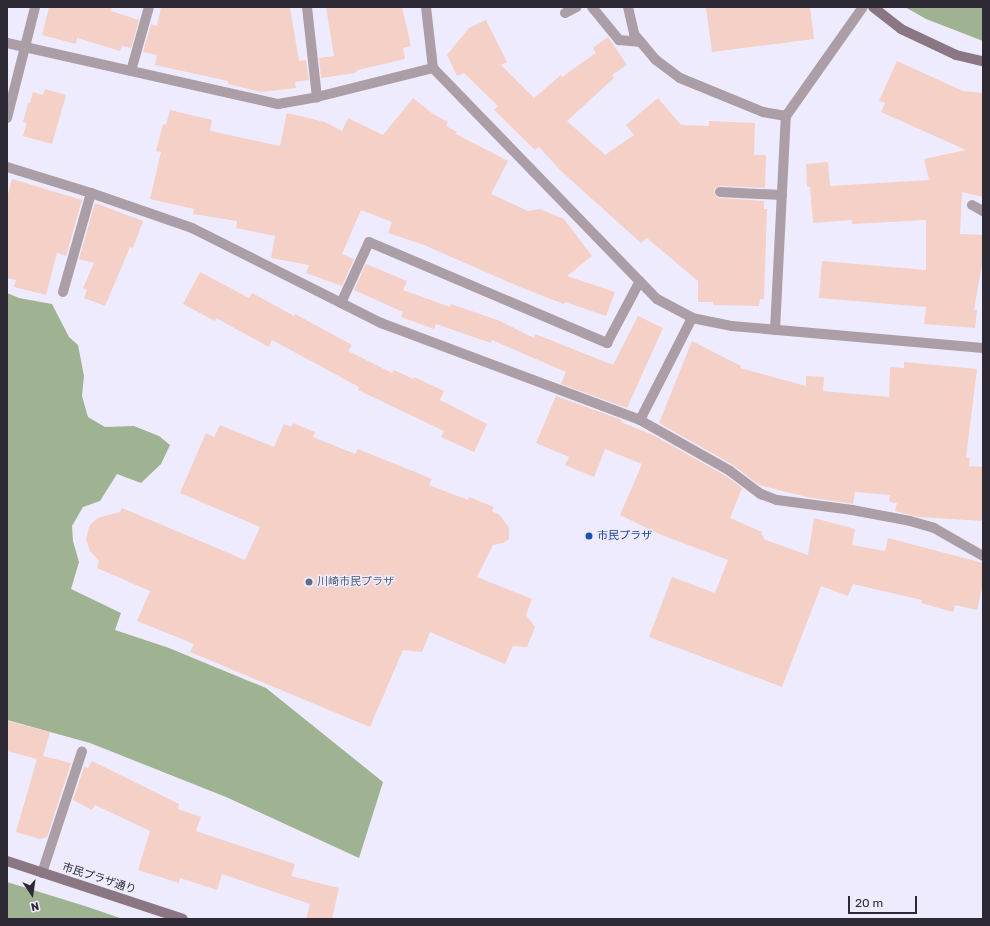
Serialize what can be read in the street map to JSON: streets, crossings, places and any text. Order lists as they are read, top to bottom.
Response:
{
  "streets": {
    "street": ["市民プラザ通り"]
  },
  "places": ["市民プラザ", "川崎市民プラザ"],
  "scale_bar": "20 m",
  "north": "bottom"
}
